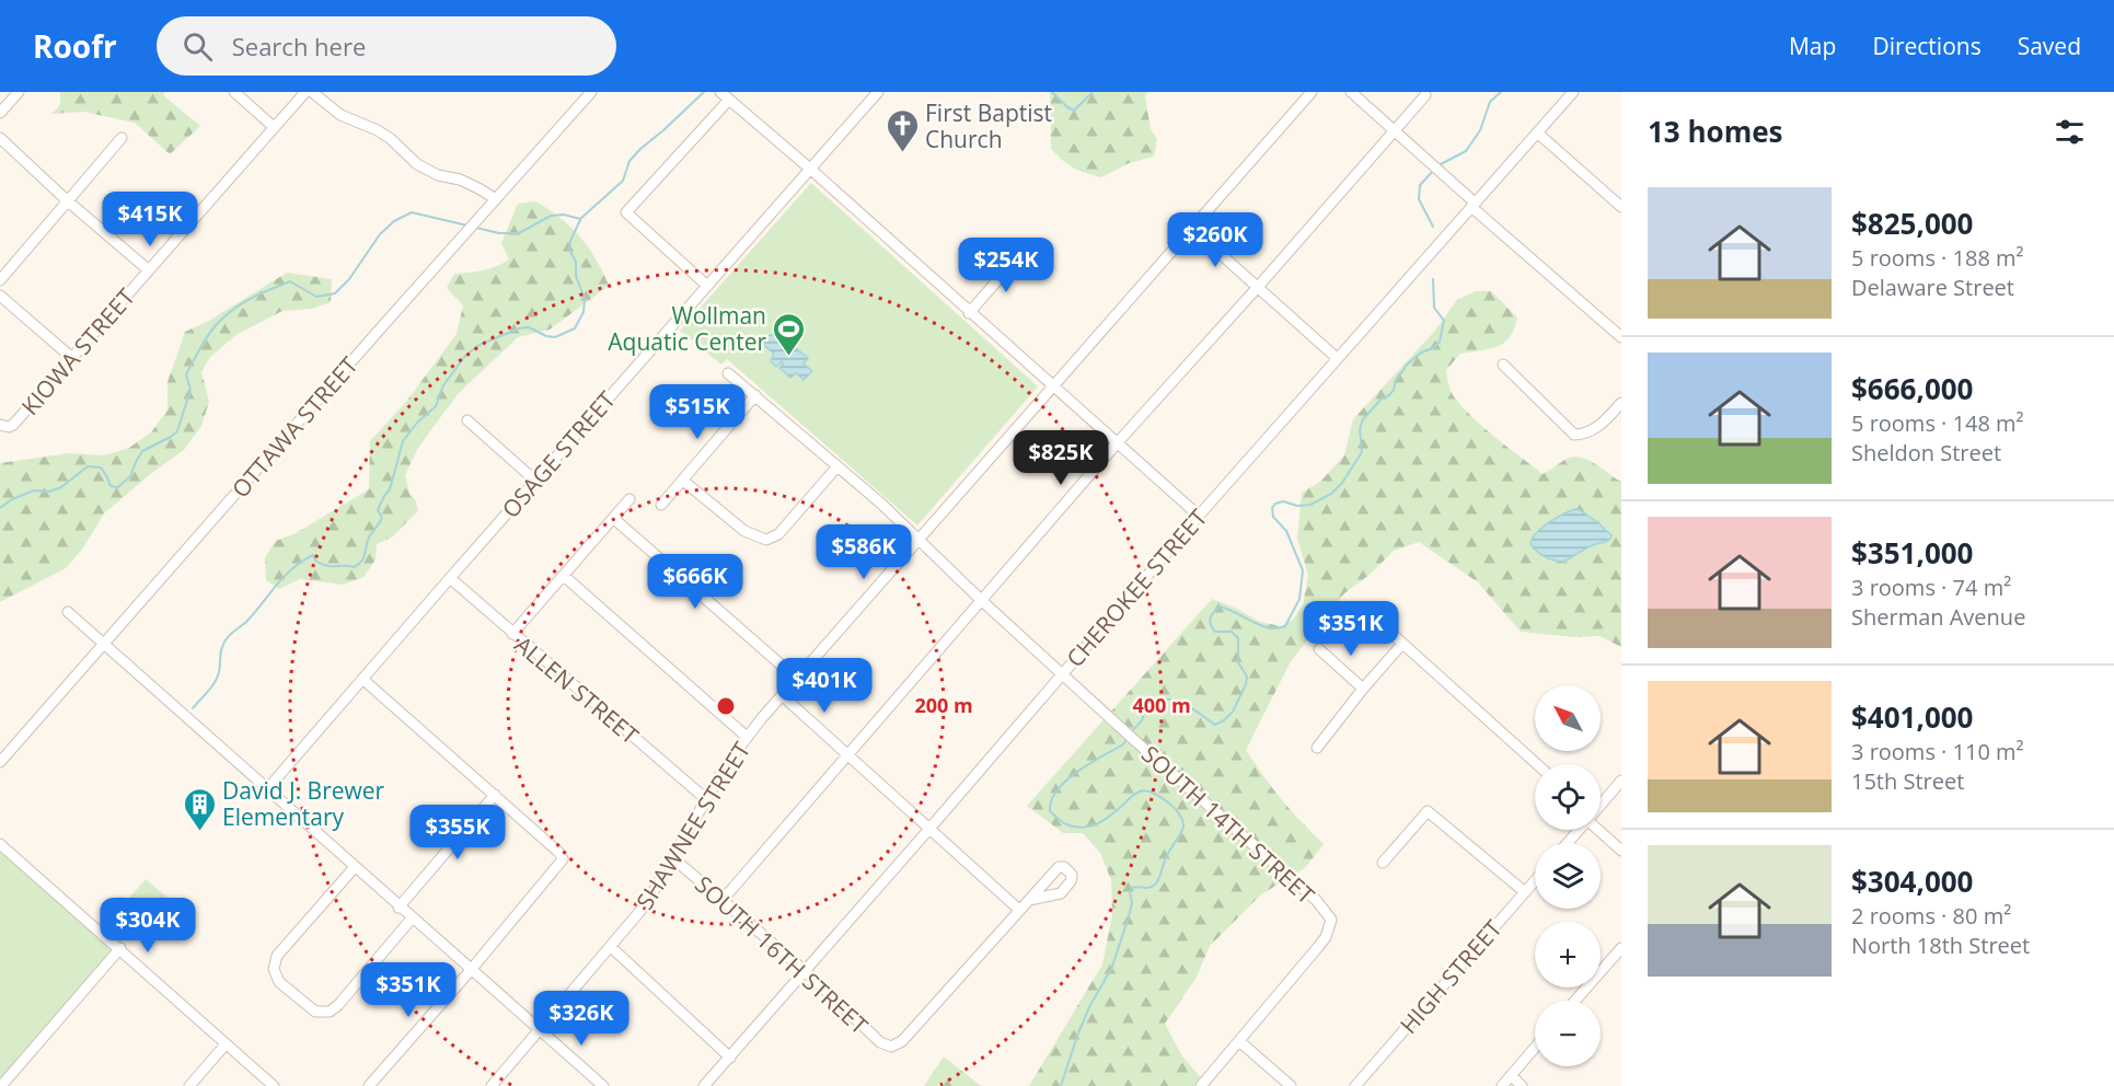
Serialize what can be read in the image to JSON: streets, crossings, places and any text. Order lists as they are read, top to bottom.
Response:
{
  "streets": {
    "street": [
      "KIOWA STREET",
      "OTTAWA STREET",
      "OSAGE STREET",
      "CHEROKEE STREET",
      "ALLEN STREET",
      "SOUTH 14TH STREET",
      "SHAWNEE STREET",
      "SOUTH 16TH STREET",
      "HIGH STREET"
    ]
  },
  "crossings": [
    ["OSAGE STREET", "ALLEN STREET"],
    ["CHEROKEE STREET", "SOUTH 14TH STREET"],
    ["CHEROKEE STREET", "SOUTH 16TH STREET"],
    ["ALLEN STREET", "SHAWNEE STREET"],
    ["SOUTH 14TH STREET", "SHAWNEE STREET"],
    ["SHAWNEE STREET", "SOUTH 16TH STREET"]
  ],
  "places": {
    "church": ["First Baptist Church"],
    "sports": ["Wollman Aquatic Center"],
    "building": ["David J. Brewer Elementary"]
  },
  "north": "top left",
  "page": {
    "header": "Roofr",
    "search": "Search here",
    "nav": ["Map", "Directions", "Saved"],
    "heading": "13 homes",
    "list": [
      {
        "name": "$825,000",
        "note": "5 rooms · 188 m² · Delaware Street"
      },
      {
        "name": "$666,000",
        "note": "5 rooms · 148 m² · Sheldon Street"
      },
      {
        "name": "$351,000",
        "note": "3 rooms · 74 m² · Sherman Avenue"
      },
      {
        "name": "$401,000",
        "note": "3 rooms · 110 m² · 15th Street"
      },
      {
        "name": "$304,000",
        "note": "2 rooms · 80 m² · North 18th Street"
      }
    ],
    "price": [
      "$415K",
      "$260K",
      "$254K",
      "$515K",
      "$825K",
      "$586K",
      "$666K",
      "$351K",
      "$401K",
      "$355K",
      "$304K",
      "$351K",
      "$326K"
    ],
    "map_buttons": ["+", "−"]
  },
  "rings": ["200 m", "400 m"]
}
